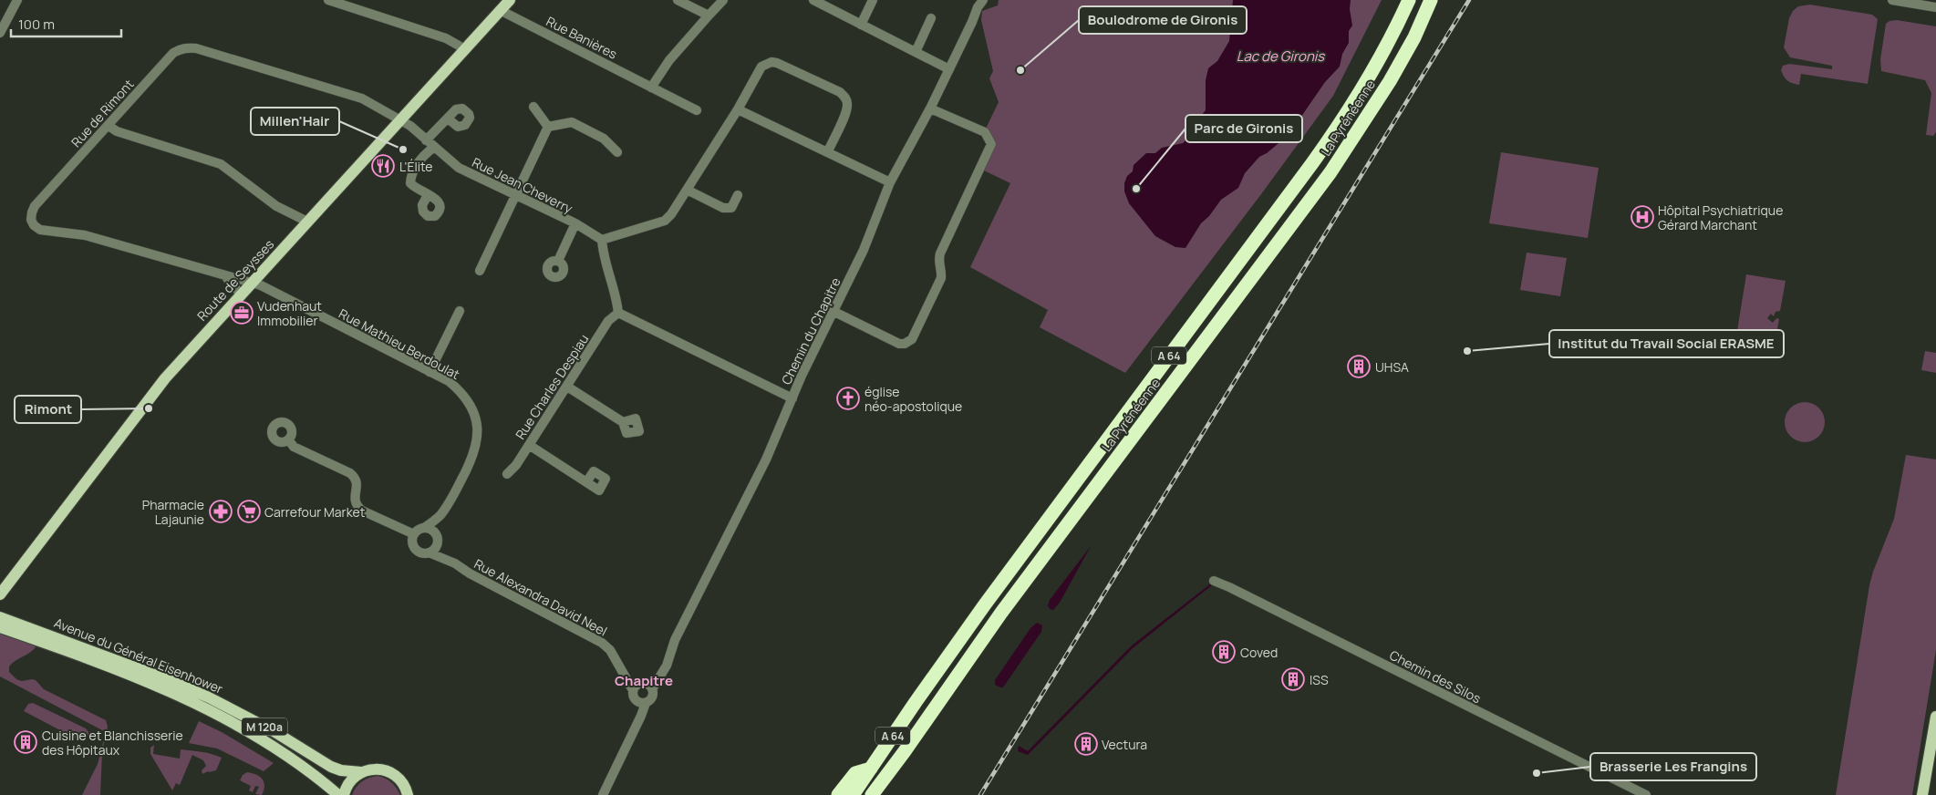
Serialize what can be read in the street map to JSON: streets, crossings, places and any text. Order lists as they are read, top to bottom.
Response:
{
  "streets": {
    "highway": ["La Pyrénéenne", "A 64"],
    "main road": ["Route de Seysses", "Avenue du Général Eisenhower", "M 120a"],
    "street": [
      "Rue Banières",
      "Rue de Rimont",
      "Rue Jean Cheverry",
      "Chemin du Chapitre",
      "Rue Mathieu Berdoulat",
      "Rue Charles Despiau",
      "Rue Alexandra David Neel",
      "Chemin des Silos"
    ]
  },
  "crossings": [
    ["Rue Banières", "Route de Seysses"],
    ["Rue de Rimont", "Rue Jean Cheverry"],
    ["Rue de Rimont", "Route de Seysses"],
    ["Rue de Rimont", "Rue Mathieu Berdoulat"],
    ["Rue Jean Cheverry", "Route de Seysses"],
    ["Route de Seysses", "Rue Mathieu Berdoulat"],
    ["Chemin du Chapitre", "Rue Alexandra David Neel"]
  ],
  "districts": ["Chapitre"],
  "water": ["Lac de Gironis"],
  "places": {
    "other": [
      "Boulodrome de Gironis",
      "Millen'Hair",
      "Parc de Gironis",
      "Institut du Travail Social ERASME",
      "Rimont",
      "Brasserie Les Frangins"
    ],
    "restaurant": ["L'Élite"],
    "hospital": ["Hôpital Psychiatrique Gérard Marchant"],
    "office": ["Vudenhaut Immobilier"],
    "building": [
      "UHSA",
      "Coved",
      "ISS",
      "Cuisine et Blanchisserie des Hôpitaux",
      "Vectura"
    ],
    "church": ["église néo-apostolique"],
    "pharmacy": ["Pharmacie Lajaunie"],
    "supermarket": ["Carrefour Market"]
  },
  "scale_bar": "100 m"
}
